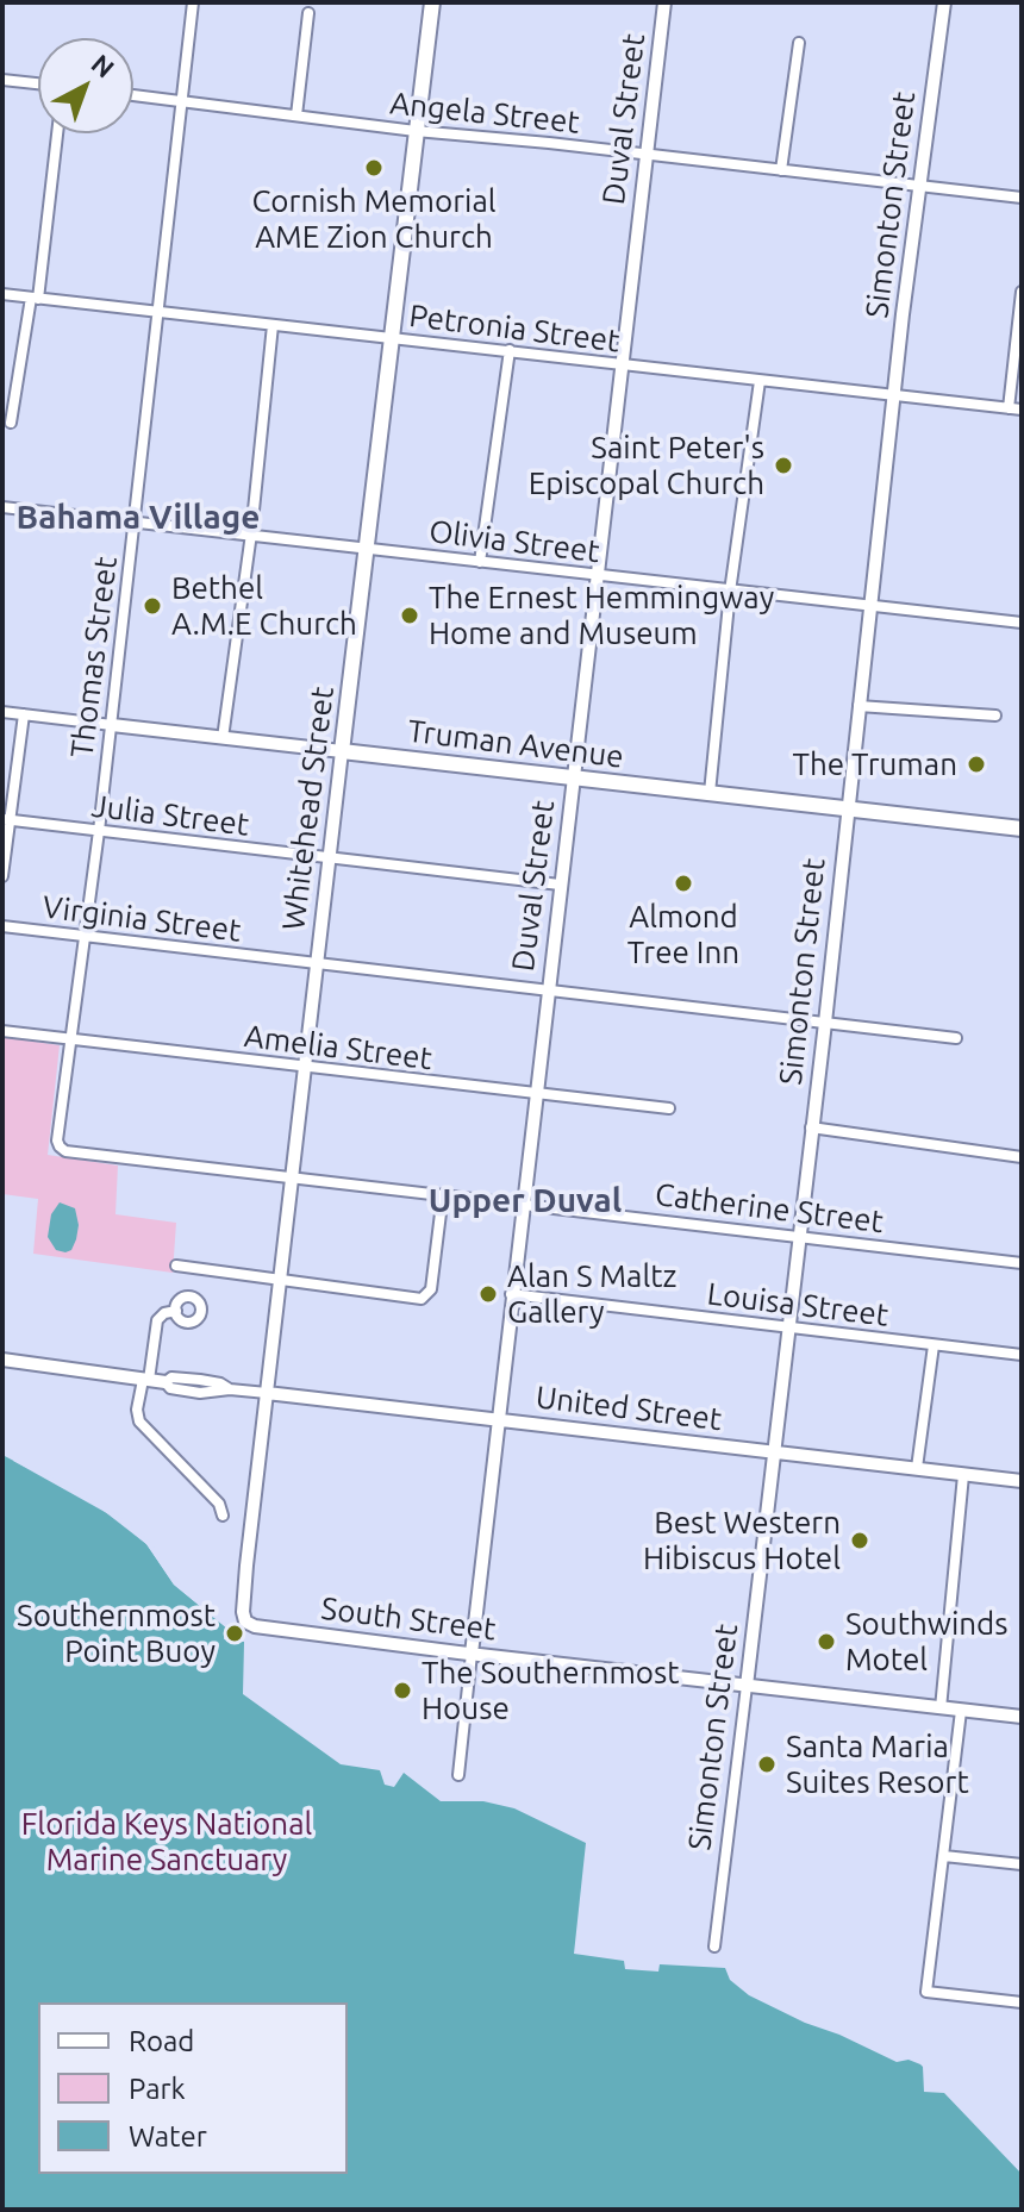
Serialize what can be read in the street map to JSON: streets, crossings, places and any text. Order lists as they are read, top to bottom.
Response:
{
  "streets": {
    "main road": ["Truman Avenue", "Whitehead Street"],
    "street": [
      "Angela Street",
      "Duval Street",
      "Simonton Street",
      "Petronia Street",
      "Olivia Street",
      "Thomas Street",
      "Julia Street",
      "Virginia Street",
      "Amelia Street",
      "Catherine Street",
      "Louisa Street",
      "United Street",
      "South Street"
    ]
  },
  "crossings": [
    ["Angela Street", "Duval Street"],
    ["Angela Street", "Simonton Street"],
    ["Angela Street", "Thomas Street"],
    ["Angela Street", "Whitehead Street"],
    ["Duval Street", "Petronia Street"],
    ["Duval Street", "Olivia Street"],
    ["Duval Street", "Truman Avenue"],
    ["Duval Street", "Julia Street"],
    ["Duval Street", "Virginia Street"],
    ["Duval Street", "Amelia Street"],
    ["Duval Street", "Catherine Street"],
    ["Duval Street", "Louisa Street"],
    ["Duval Street", "United Street"],
    ["Duval Street", "South Street"],
    ["Simonton Street", "Petronia Street"],
    ["Simonton Street", "Olivia Street"],
    ["Simonton Street", "Truman Avenue"],
    ["Simonton Street", "Virginia Street"],
    ["Simonton Street", "Catherine Street"],
    ["Simonton Street", "Louisa Street"],
    ["Simonton Street", "United Street"],
    ["Simonton Street", "South Street"],
    ["Petronia Street", "Thomas Street"],
    ["Petronia Street", "Whitehead Street"],
    ["Olivia Street", "Thomas Street"],
    ["Olivia Street", "Whitehead Street"],
    ["Thomas Street", "Truman Avenue"],
    ["Thomas Street", "Julia Street"],
    ["Thomas Street", "Virginia Street"],
    ["Thomas Street", "Amelia Street"],
    ["Thomas Street", "Catherine Street"],
    ["Truman Avenue", "Whitehead Street"],
    ["Whitehead Street", "Julia Street"],
    ["Whitehead Street", "Virginia Street"],
    ["Whitehead Street", "Amelia Street"],
    ["Whitehead Street", "Catherine Street"],
    ["Whitehead Street", "United Street"],
    ["Whitehead Street", "South Street"]
  ],
  "districts": ["Bahama Village", "Upper Duval"],
  "parks": ["Florida Keys National Marine Sanctuary"],
  "places": [
    "Cornish Memorial AME Zion Church",
    "Saint Peter's Episcopal Church",
    "Bethel A.M.E Church",
    "The Ernest Hemmingway Home and Museum",
    "The Truman",
    "Almond Tree Inn",
    "Alan S Maltz Gallery",
    "Best Western Hibiscus Hotel",
    "Southernmost Point Buoy",
    "Southwinds Motel",
    "The Southernmost House",
    "Santa Maria Suites Resort"
  ],
  "legend": ["Road", "Park", "Water"],
  "north": "top right"
}
